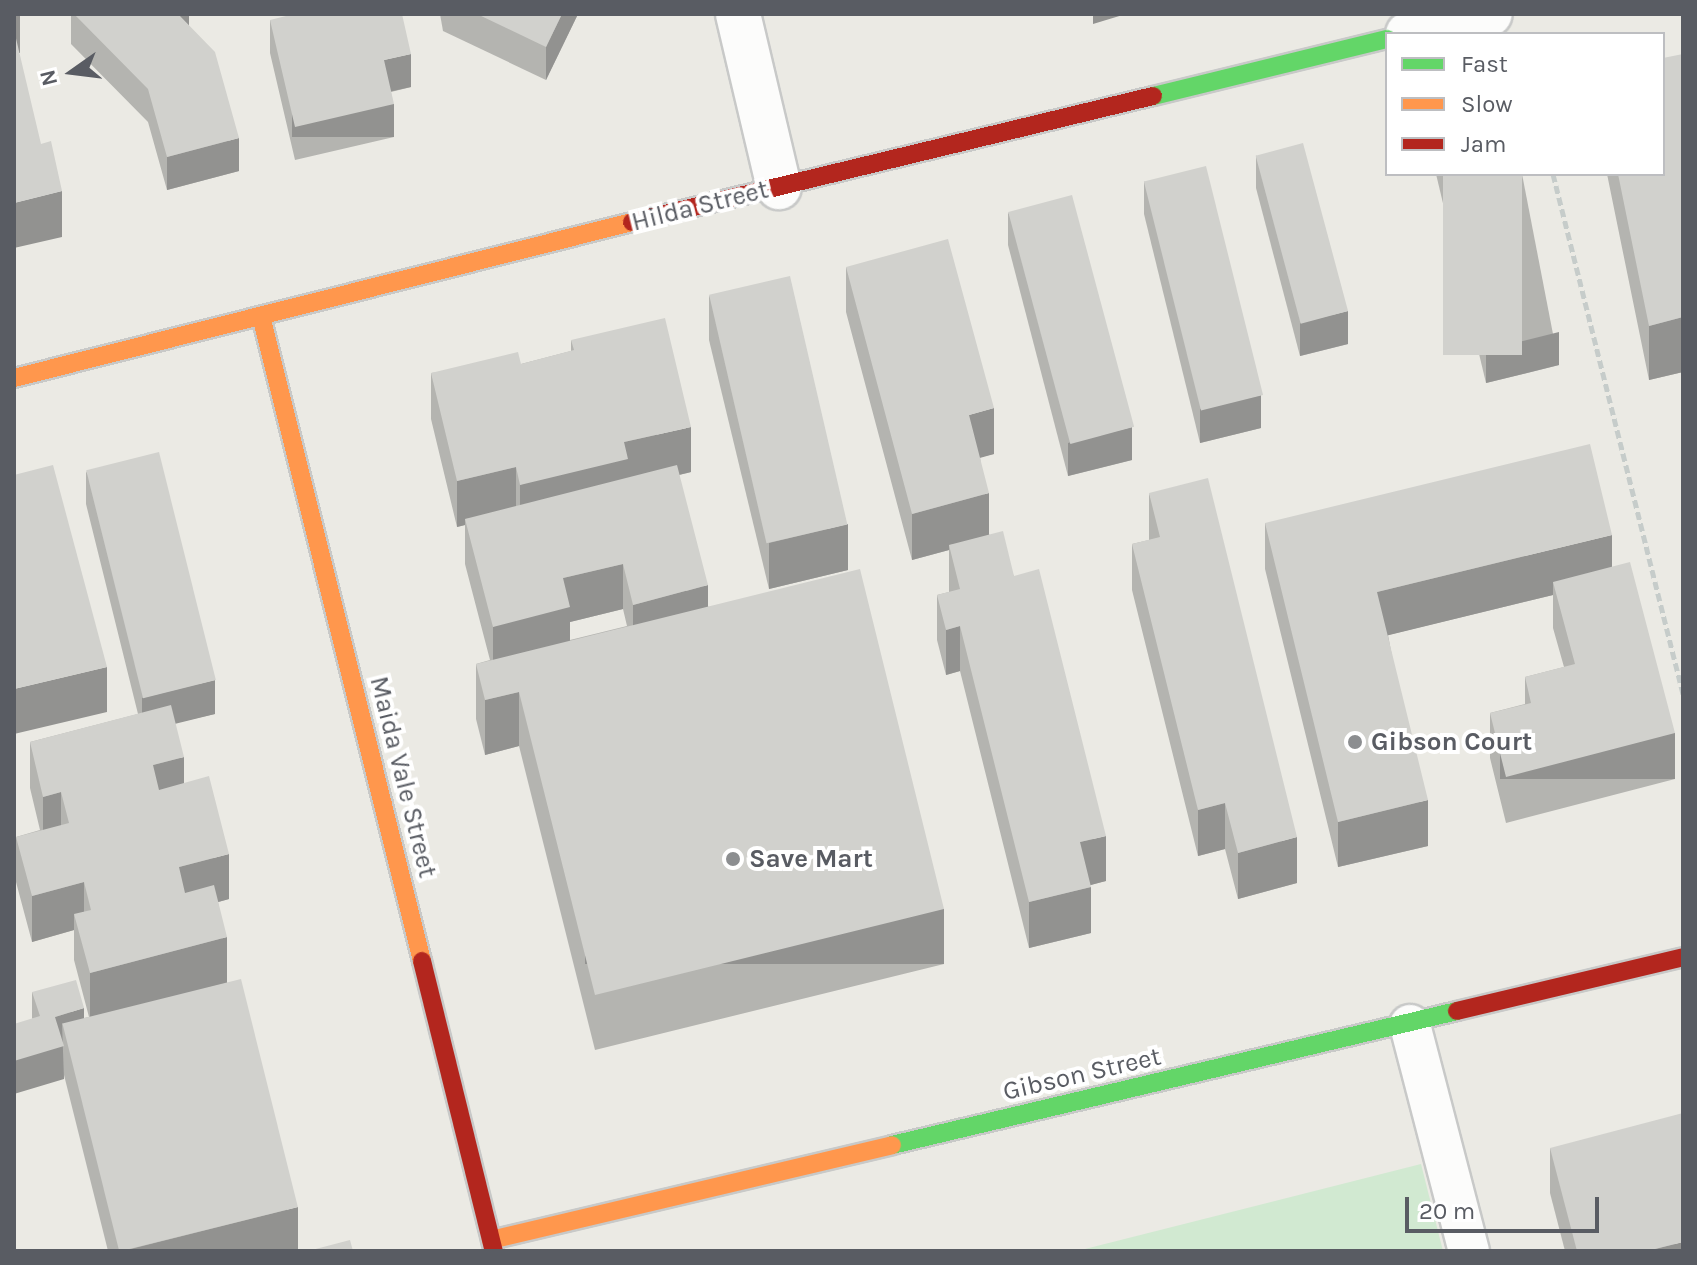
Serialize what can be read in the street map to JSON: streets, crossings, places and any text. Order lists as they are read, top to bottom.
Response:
{
  "streets": {
    "street": ["Hilda Street", "Maida Vale Street", "Gibson Street"]
  },
  "crossings": [
    ["Hilda Street", "Maida Vale Street"],
    ["Maida Vale Street", "Gibson Street"]
  ],
  "places": ["Gibson Court", "Save Mart"],
  "legend": ["Fast", "Slow", "Jam"],
  "scale_bar": "20 m",
  "north": "left"
}
